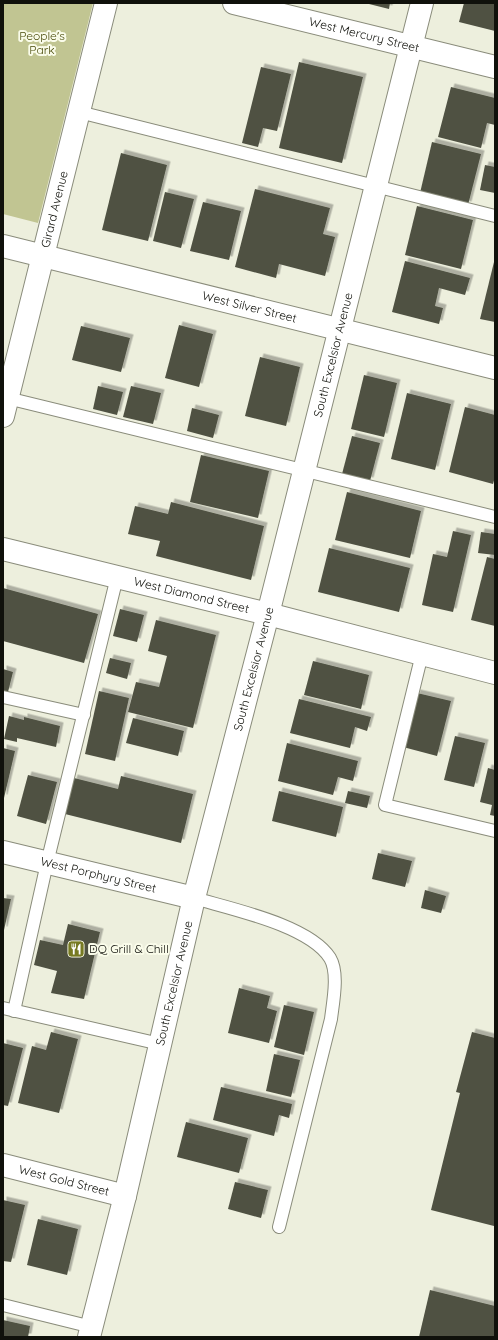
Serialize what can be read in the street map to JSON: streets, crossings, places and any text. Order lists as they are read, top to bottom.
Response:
{
  "streets": {
    "street": [
      "West Mercury Street",
      "Girard Avenue",
      "West Silver Street",
      "South Excelsior Avenue",
      "West Diamond Street",
      "West Porphyry Street",
      "West Gold Street"
    ]
  },
  "crossings": [
    ["West Mercury Street", "South Excelsior Avenue"],
    ["Girard Avenue", "West Silver Street"],
    ["West Silver Street", "South Excelsior Avenue"],
    ["South Excelsior Avenue", "West Diamond Street"],
    ["South Excelsior Avenue", "West Porphyry Street"],
    ["South Excelsior Avenue", "West Gold Street"]
  ],
  "parks": ["People's Park"],
  "places": {
    "restaurant": ["DQ Grill & Chill"]
  }
}
